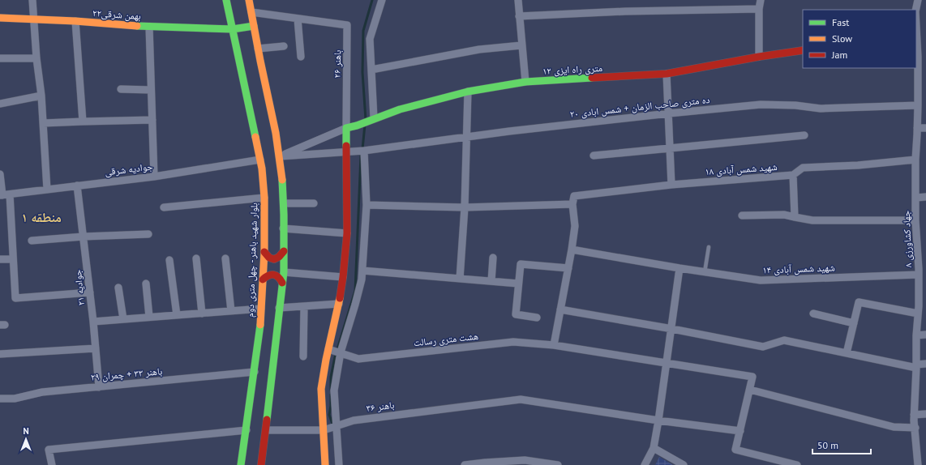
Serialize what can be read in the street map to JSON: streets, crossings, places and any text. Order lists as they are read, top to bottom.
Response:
{
  "streets": {
    "street": [
      "۲۲بهمن شرقی",
      "باهنر ۲۶",
      "۱۲ متری راه ایزی",
      "ده متری صاحب الزمان + شمس ابادی ۲۰",
      "جوادیه شرقی",
      "شهید شمس آبادی ۱۸",
      "جهاد کشاورزی ۸",
      "بلوار شهید باهنر - چهل متری دوم",
      "شهید شمس آبادی ۱۴",
      "جوادیه ۲۱",
      "هشت متری رسالت",
      "باهنر ۳۳ + چمران ۲۹",
      "باهنر ۳۶"
    ]
  },
  "crossings": [
    ["۲۲بهمن شرقی", "بلوار شهید باهنر - چهل متری دوم"],
    ["باهنر ۲۶", "۱۲ متری راه ایزی"],
    ["ده متری صاحب الزمان + شمس ابادی ۲۰", "جهاد کشاورزی ۸"],
    ["جوادیه شرقی", "بلوار شهید باهنر - چهل متری دوم"],
    ["جوادیه شرقی", "جوادیه ۲۱"],
    ["شهید شمس آبادی ۱۸", "جهاد کشاورزی ۸"],
    ["جهاد کشاورزی ۸", "شهید شمس آبادی ۱۴"],
    ["بلوار شهید باهنر - چهل متری دوم", "باهنر ۳۳ + چمران ۲۹"],
    ["جوادیه ۲۱", "باهنر ۳۳ + چمران ۲۹"]
  ],
  "districts": ["منطقه ۱"],
  "legend": ["Fast", "Slow", "Jam"],
  "scale_bar": "50 m",
  "north": "top"
}
